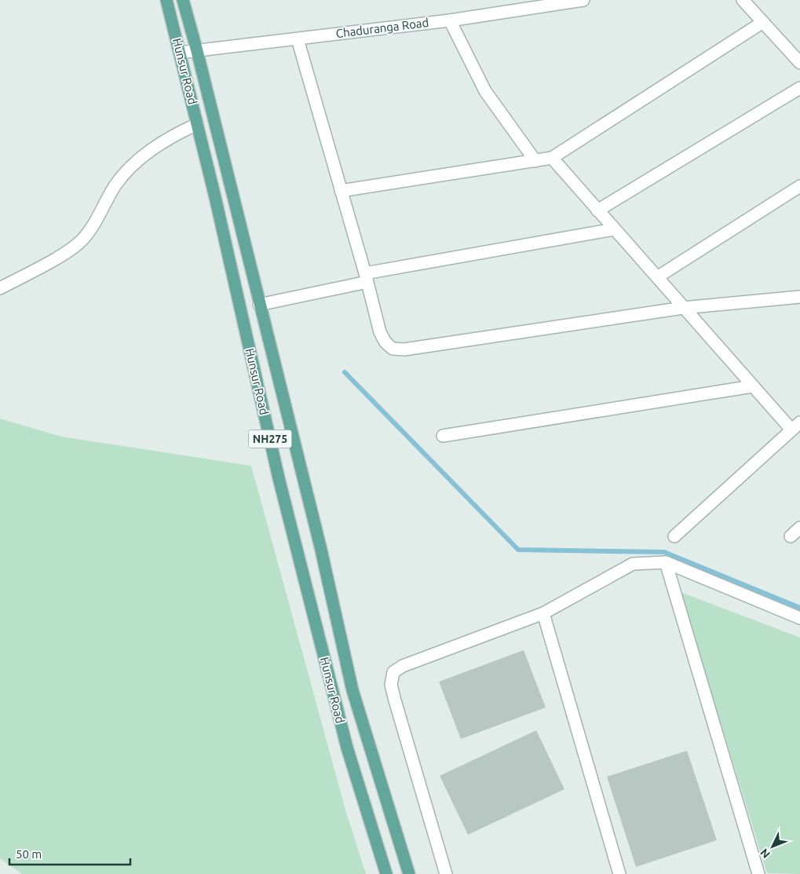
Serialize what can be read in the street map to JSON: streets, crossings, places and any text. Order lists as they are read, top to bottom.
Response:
{
  "streets": {
    "main road": ["Hunsur Road", "NH275"],
    "street": ["Chaduranga Road"]
  },
  "crossings": [
    ["Chaduranga Road", "Hunsur Road"]
  ],
  "scale_bar": "50 m",
  "north": "bottom left"
}
